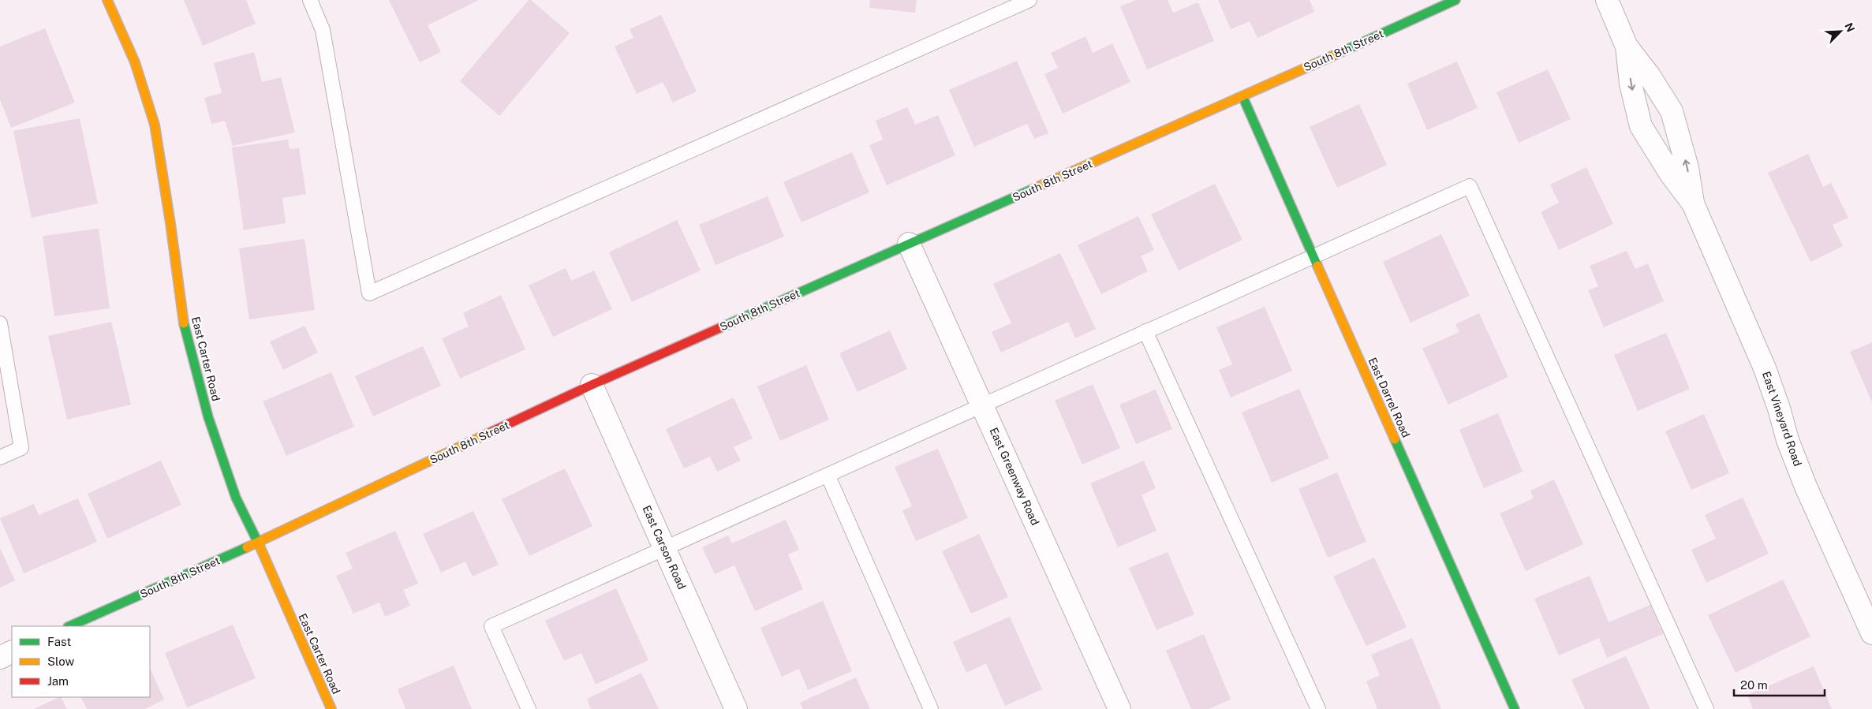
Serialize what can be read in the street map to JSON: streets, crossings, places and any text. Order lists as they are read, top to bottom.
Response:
{
  "streets": {
    "street": [
      "South 8th Street",
      "East Carter Road",
      "East Darrel Road",
      "East Vineyard Road",
      "East Greenway Road",
      "East Carson Road"
    ]
  },
  "crossings": [
    ["South 8th Street", "East Carter Road"],
    ["South 8th Street", "East Darrel Road"],
    ["South 8th Street", "East Greenway Road"],
    ["South 8th Street", "East Carson Road"]
  ],
  "legend": ["Fast", "Slow", "Jam"],
  "scale_bar": "20 m",
  "north": "top right"
}
